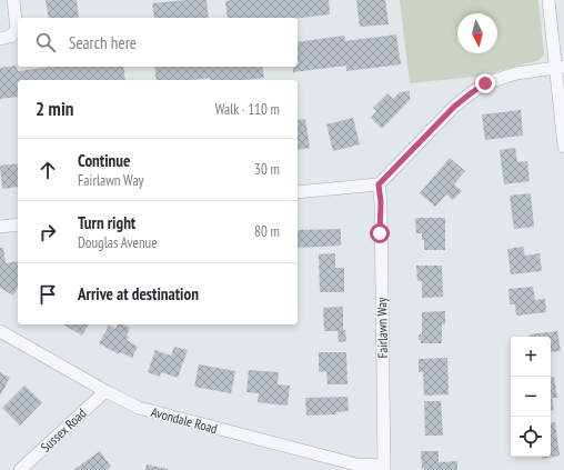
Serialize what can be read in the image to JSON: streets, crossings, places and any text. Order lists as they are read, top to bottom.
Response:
{
  "streets": {
    "street": ["Fairlawn Way", "Avondale Road", "Sussex Road"]
  },
  "crossings": [
    ["Fairlawn Way", "Avondale Road"],
    ["Avondale Road", "Sussex Road"]
  ],
  "north": "bottom",
  "page": {
    "search": "Search here",
    "heading": ["2 min", "Walk · 110 m"],
    "list": [
      ["Continue", "Fairlawn Way", "30 m"],
      ["Turn right", "Douglas Avenue", "80 m"],
      "Arrive at destination"
    ],
    "map_buttons": ["+", "−"]
  }
}
